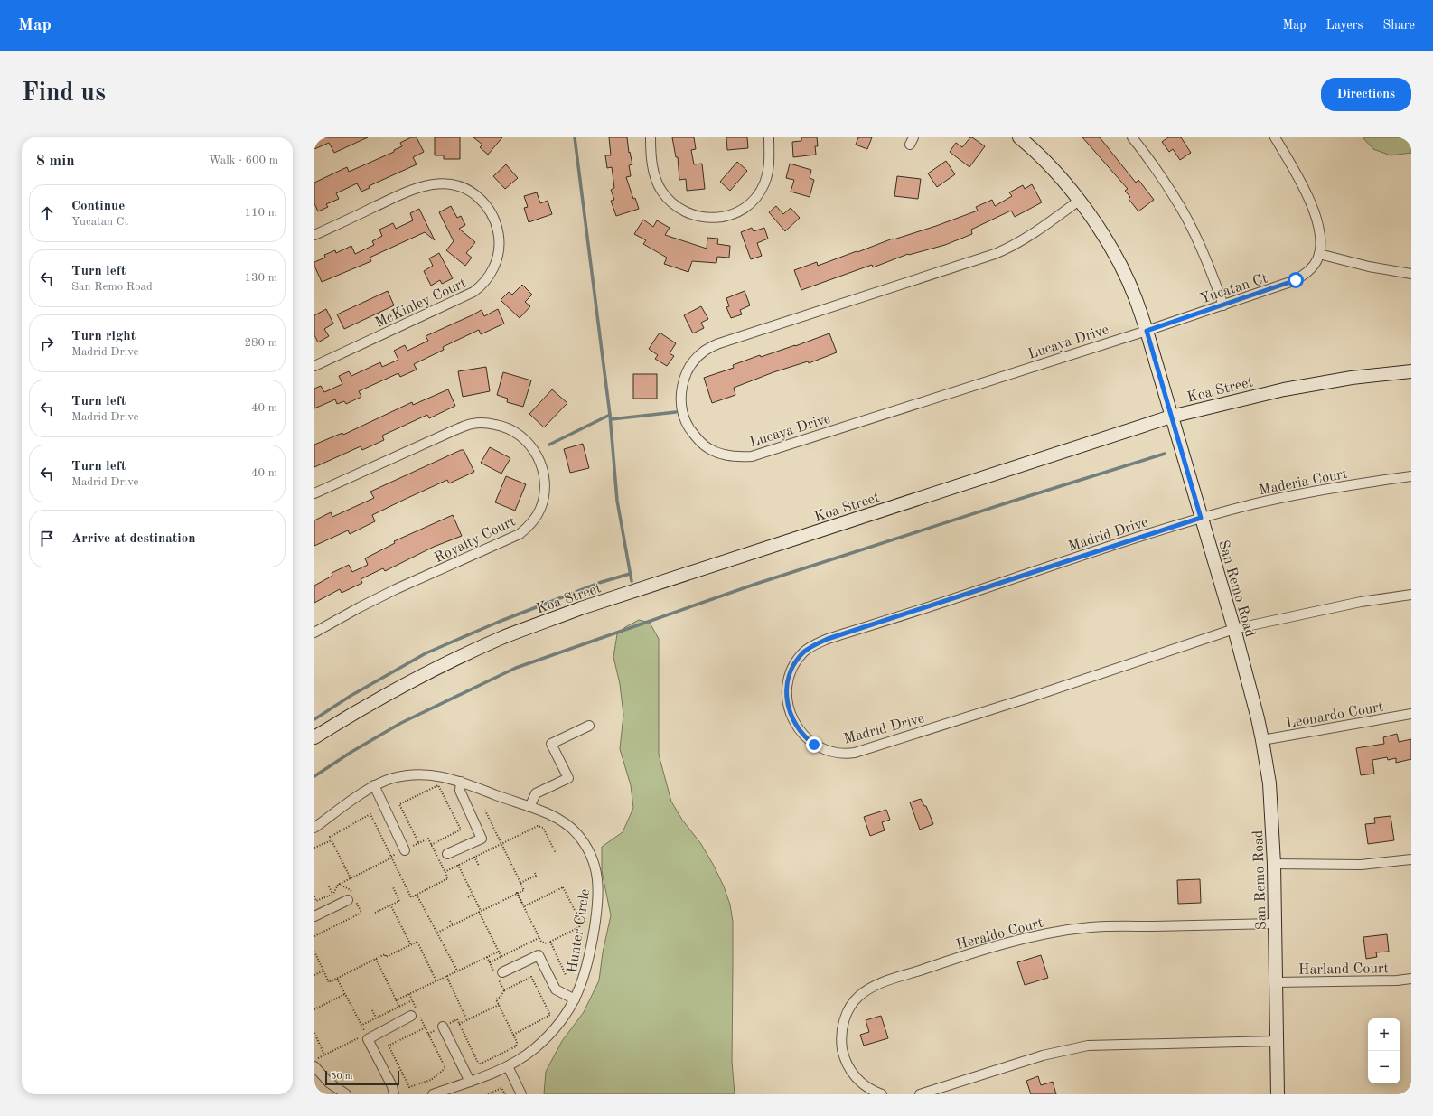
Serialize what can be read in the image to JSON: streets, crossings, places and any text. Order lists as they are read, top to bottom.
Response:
{
  "streets": {
    "main road": ["Koa Street", "San Remo Road"],
    "street": [
      "Yucatan Ct",
      "McKinley Court",
      "Lucaya Drive",
      "Maderia Court",
      "Madrid Drive",
      "Royalty Court",
      "Leonardo Court",
      "Hunter Circle",
      "Heraldo Court",
      "Harland Court"
    ]
  },
  "crossings": [
    ["Yucatan Ct", "Lucaya Drive"],
    ["Yucatan Ct", "San Remo Road"],
    ["Lucaya Drive", "San Remo Road"],
    ["Koa Street", "San Remo Road"],
    ["Maderia Court", "Madrid Drive"],
    ["Maderia Court", "San Remo Road"],
    ["Madrid Drive", "San Remo Road"],
    ["San Remo Road", "Leonardo Court"],
    ["San Remo Road", "Heraldo Court"],
    ["San Remo Road", "Harland Court"]
  ],
  "scale_bar": "50 m",
  "page": {
    "header": "Map",
    "nav": ["Map", "Layers", "Share"],
    "buttons": "Directions",
    "title": "Find us",
    "heading": ["8 min", "Walk · 600 m"],
    "list": [
      ["Continue", "Yucatan Ct", "110 m"],
      ["Turn left", "San Remo Road", "130 m"],
      ["Turn right", "Madrid Drive", "280 m"],
      ["Turn left", "Madrid Drive", "40 m"],
      ["Turn left", "Madrid Drive", "40 m"],
      "Arrive at destination"
    ],
    "map_buttons": ["+", "−"],
    "scale": "50 m"
  }
}
